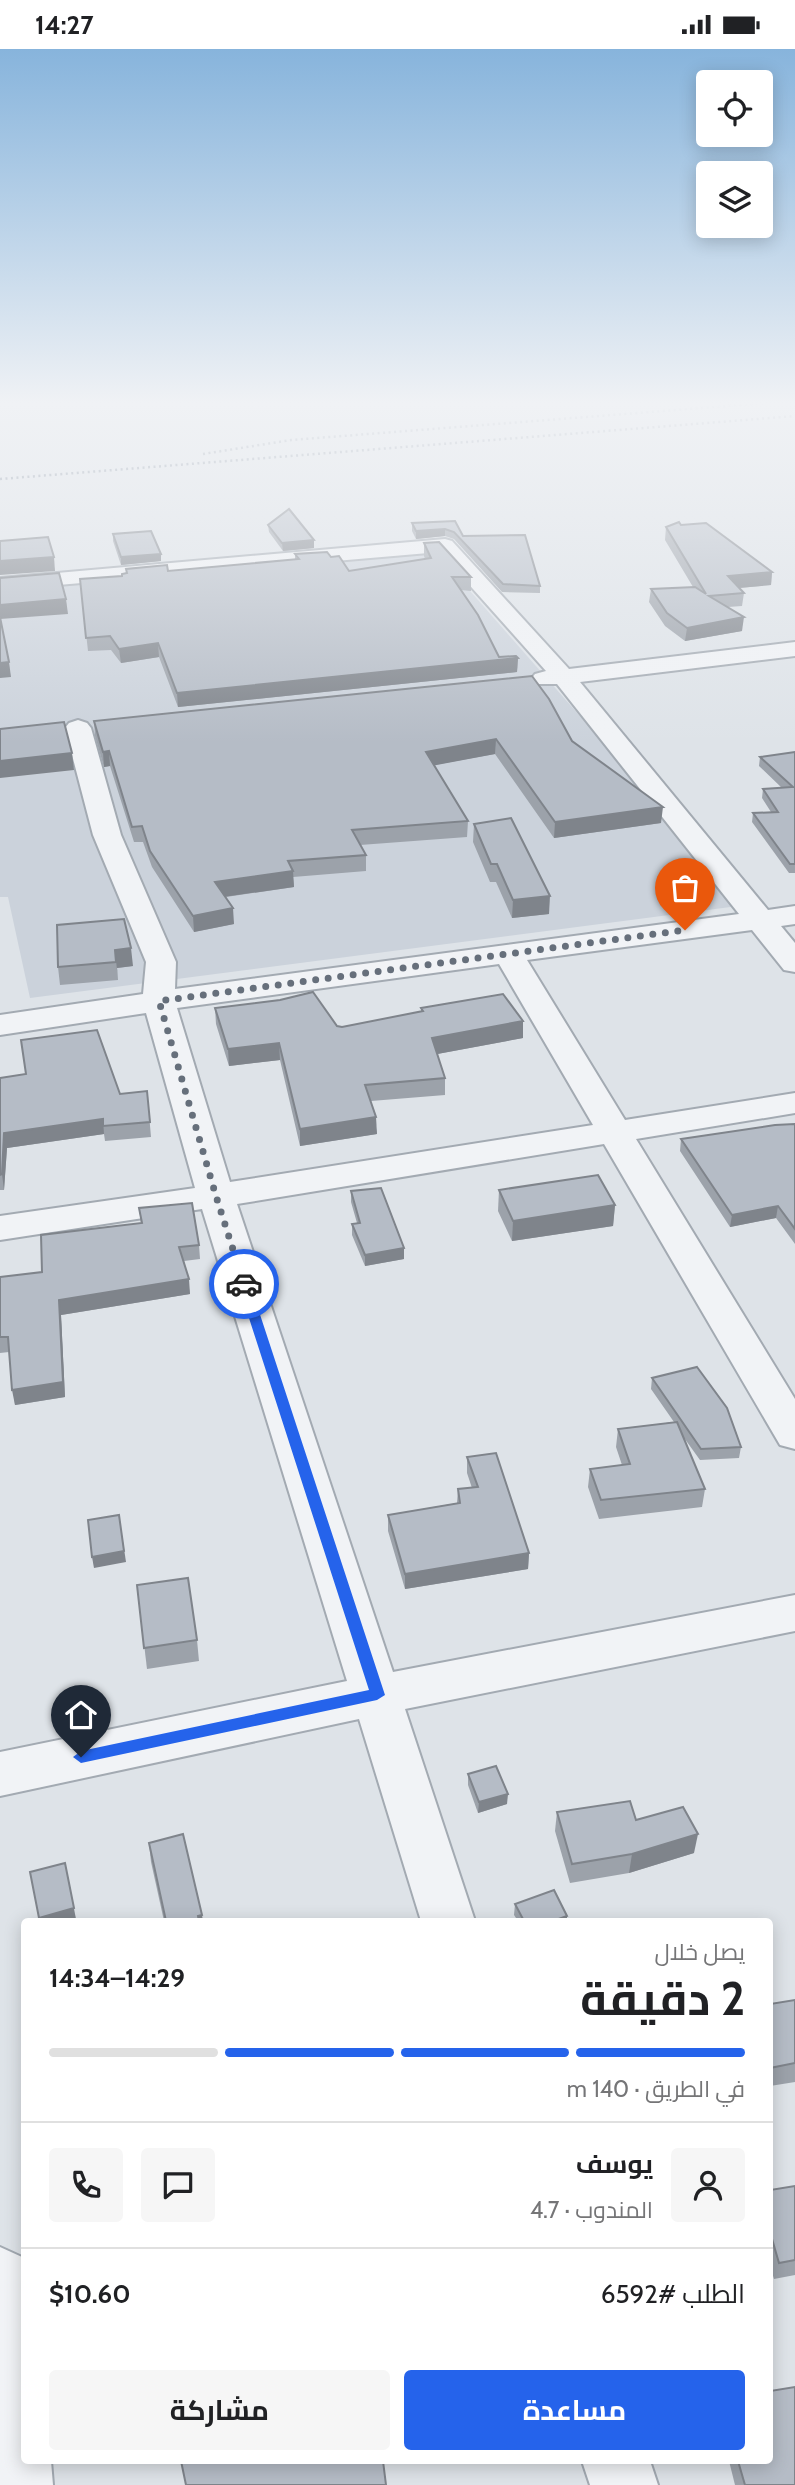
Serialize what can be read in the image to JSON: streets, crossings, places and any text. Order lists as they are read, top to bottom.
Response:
{
  "page": {
    "status": "14:27",
    "heading": ["2 دقيقة", "يصل خلال", "14:29–14:34"],
    "panel": [
      "يوسف",
      "المندوب · 4.7",
      "الطلب #6592",
      "$10.60"
    ],
    "bar": "في الطريق · 140 m",
    "buttons": ["مساعدة", "مشاركة"]
  }
}
